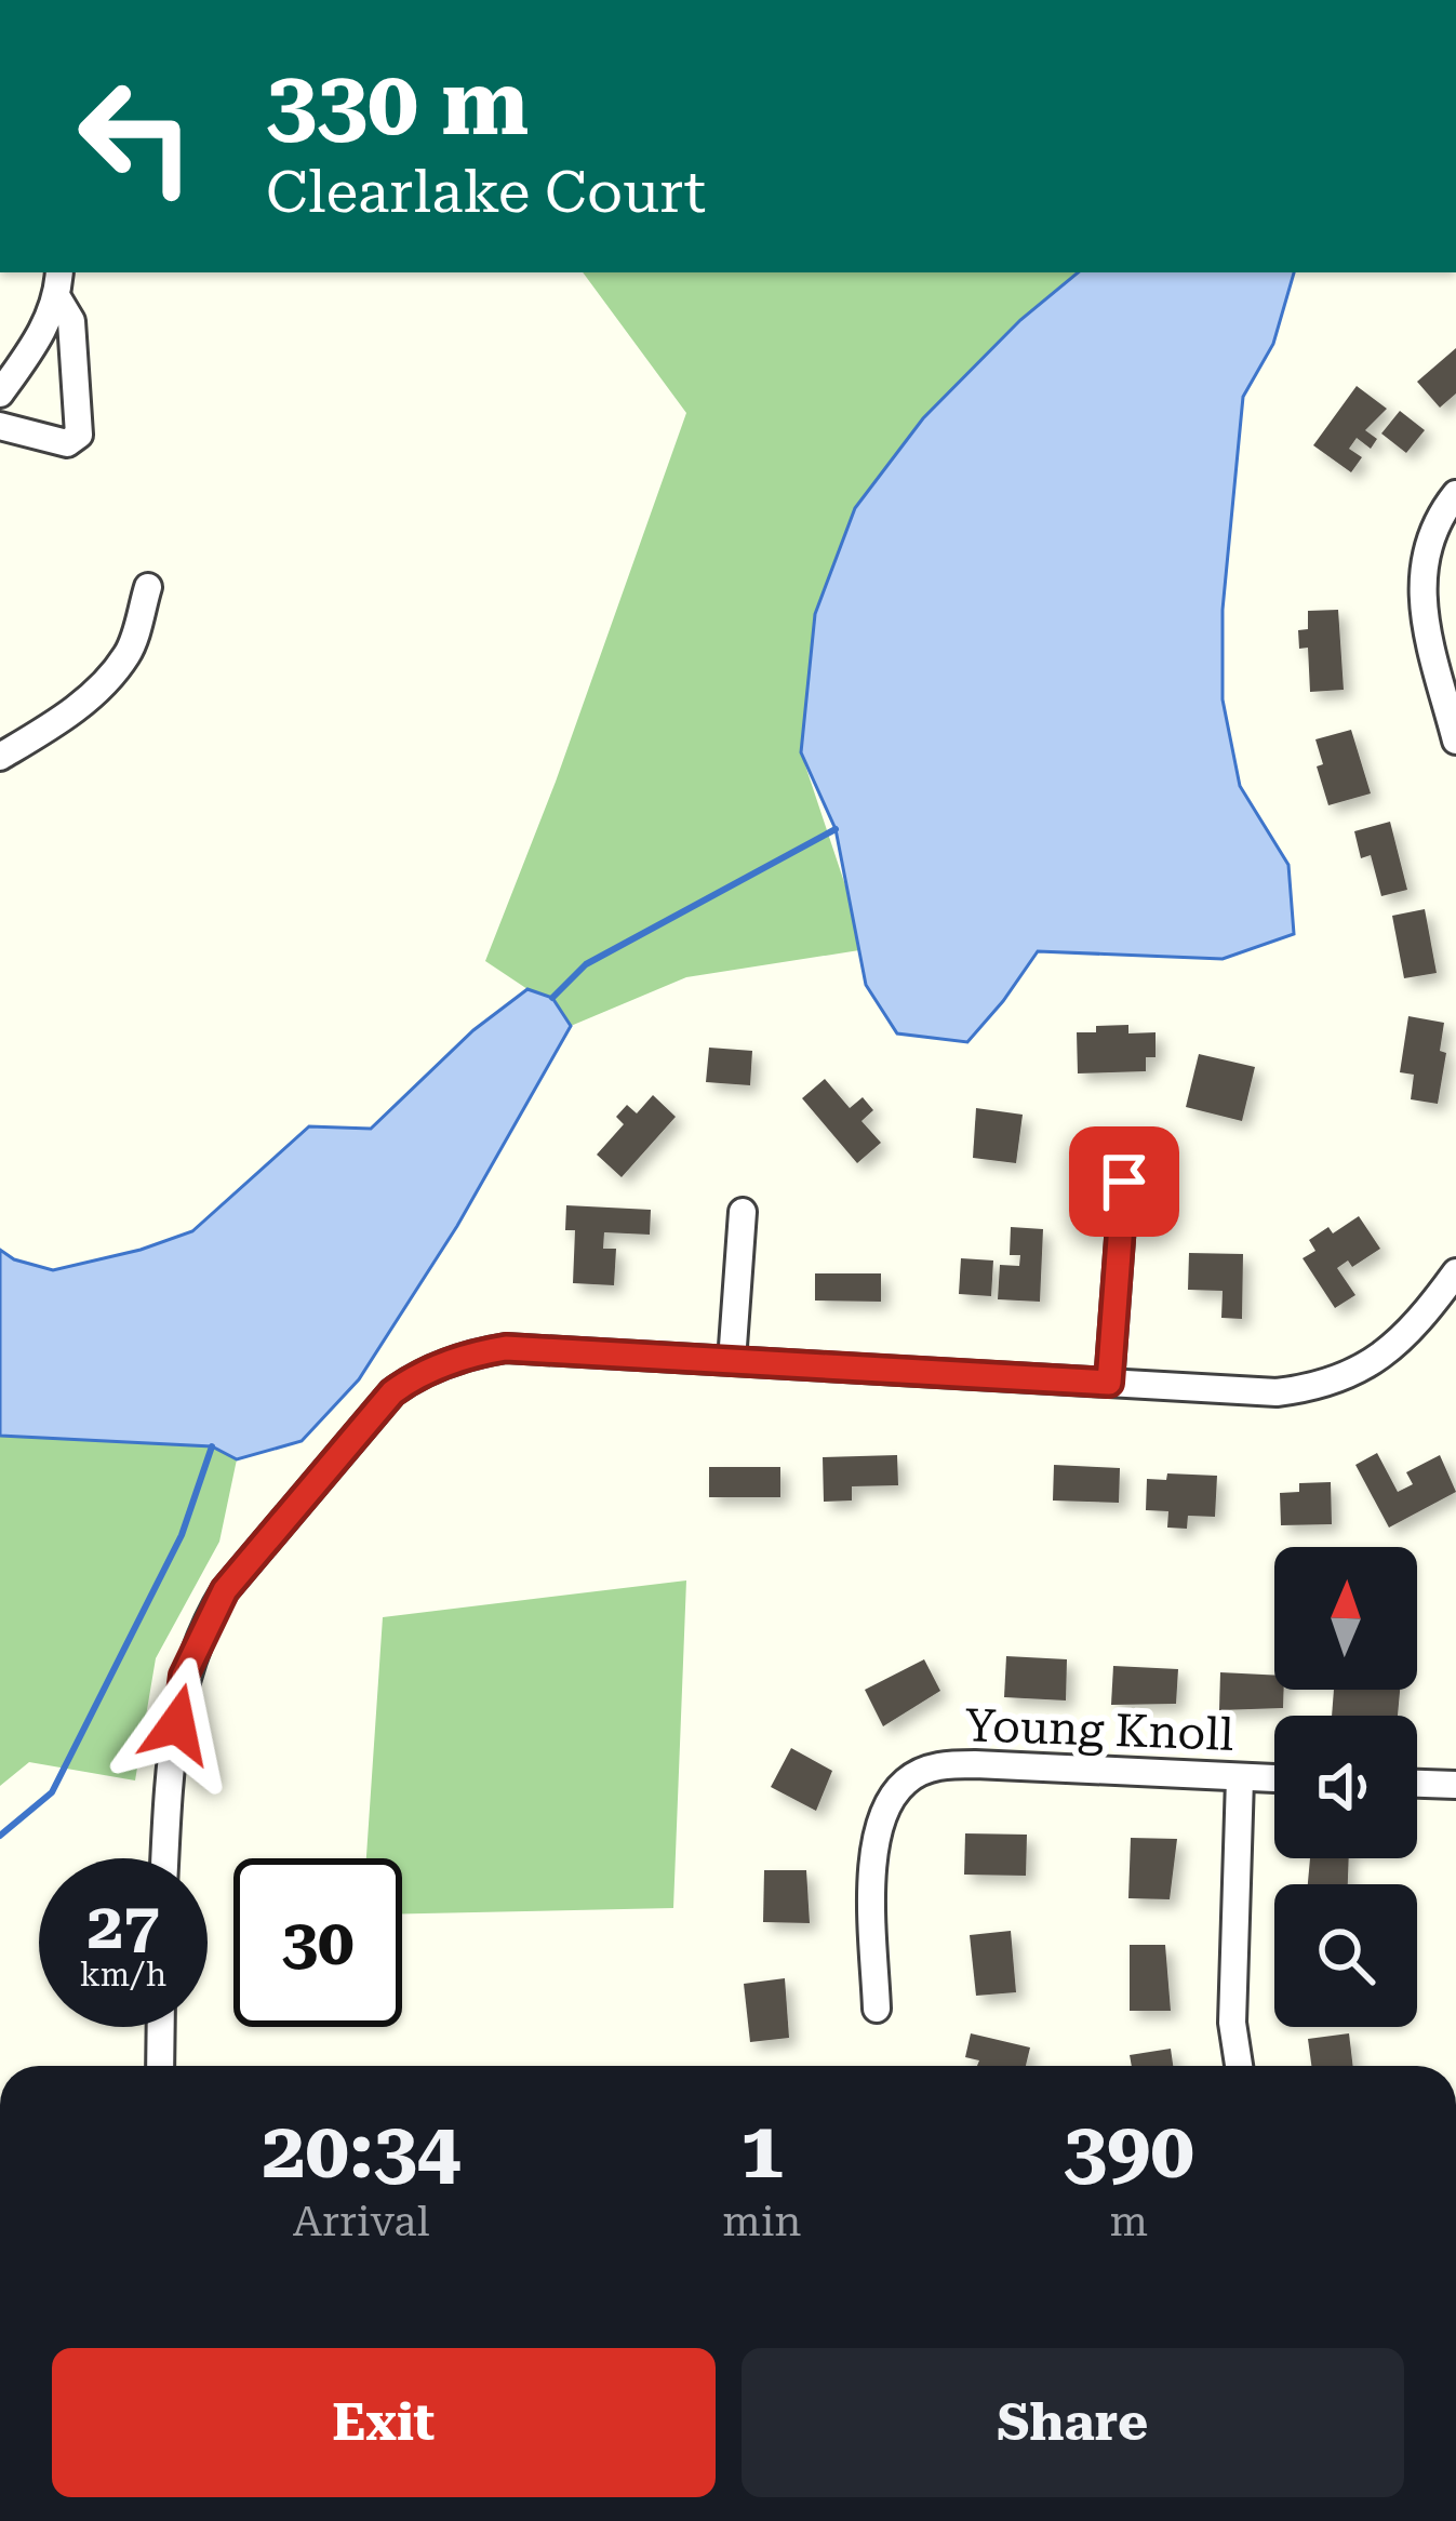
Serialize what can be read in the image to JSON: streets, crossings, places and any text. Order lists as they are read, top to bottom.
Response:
{
  "streets": {
    "street": ["Young Knoll"]
  },
  "north": "top",
  "page": {
    "turn": ["330 m", "Clearlake Court"],
    "speed": "27 km/h",
    "limit": "30",
    "eta": [
      "20:34",
      "Arrival",
      "1",
      "min",
      "390",
      "m"
    ],
    "buttons": ["Exit", "Share"]
  }
}
